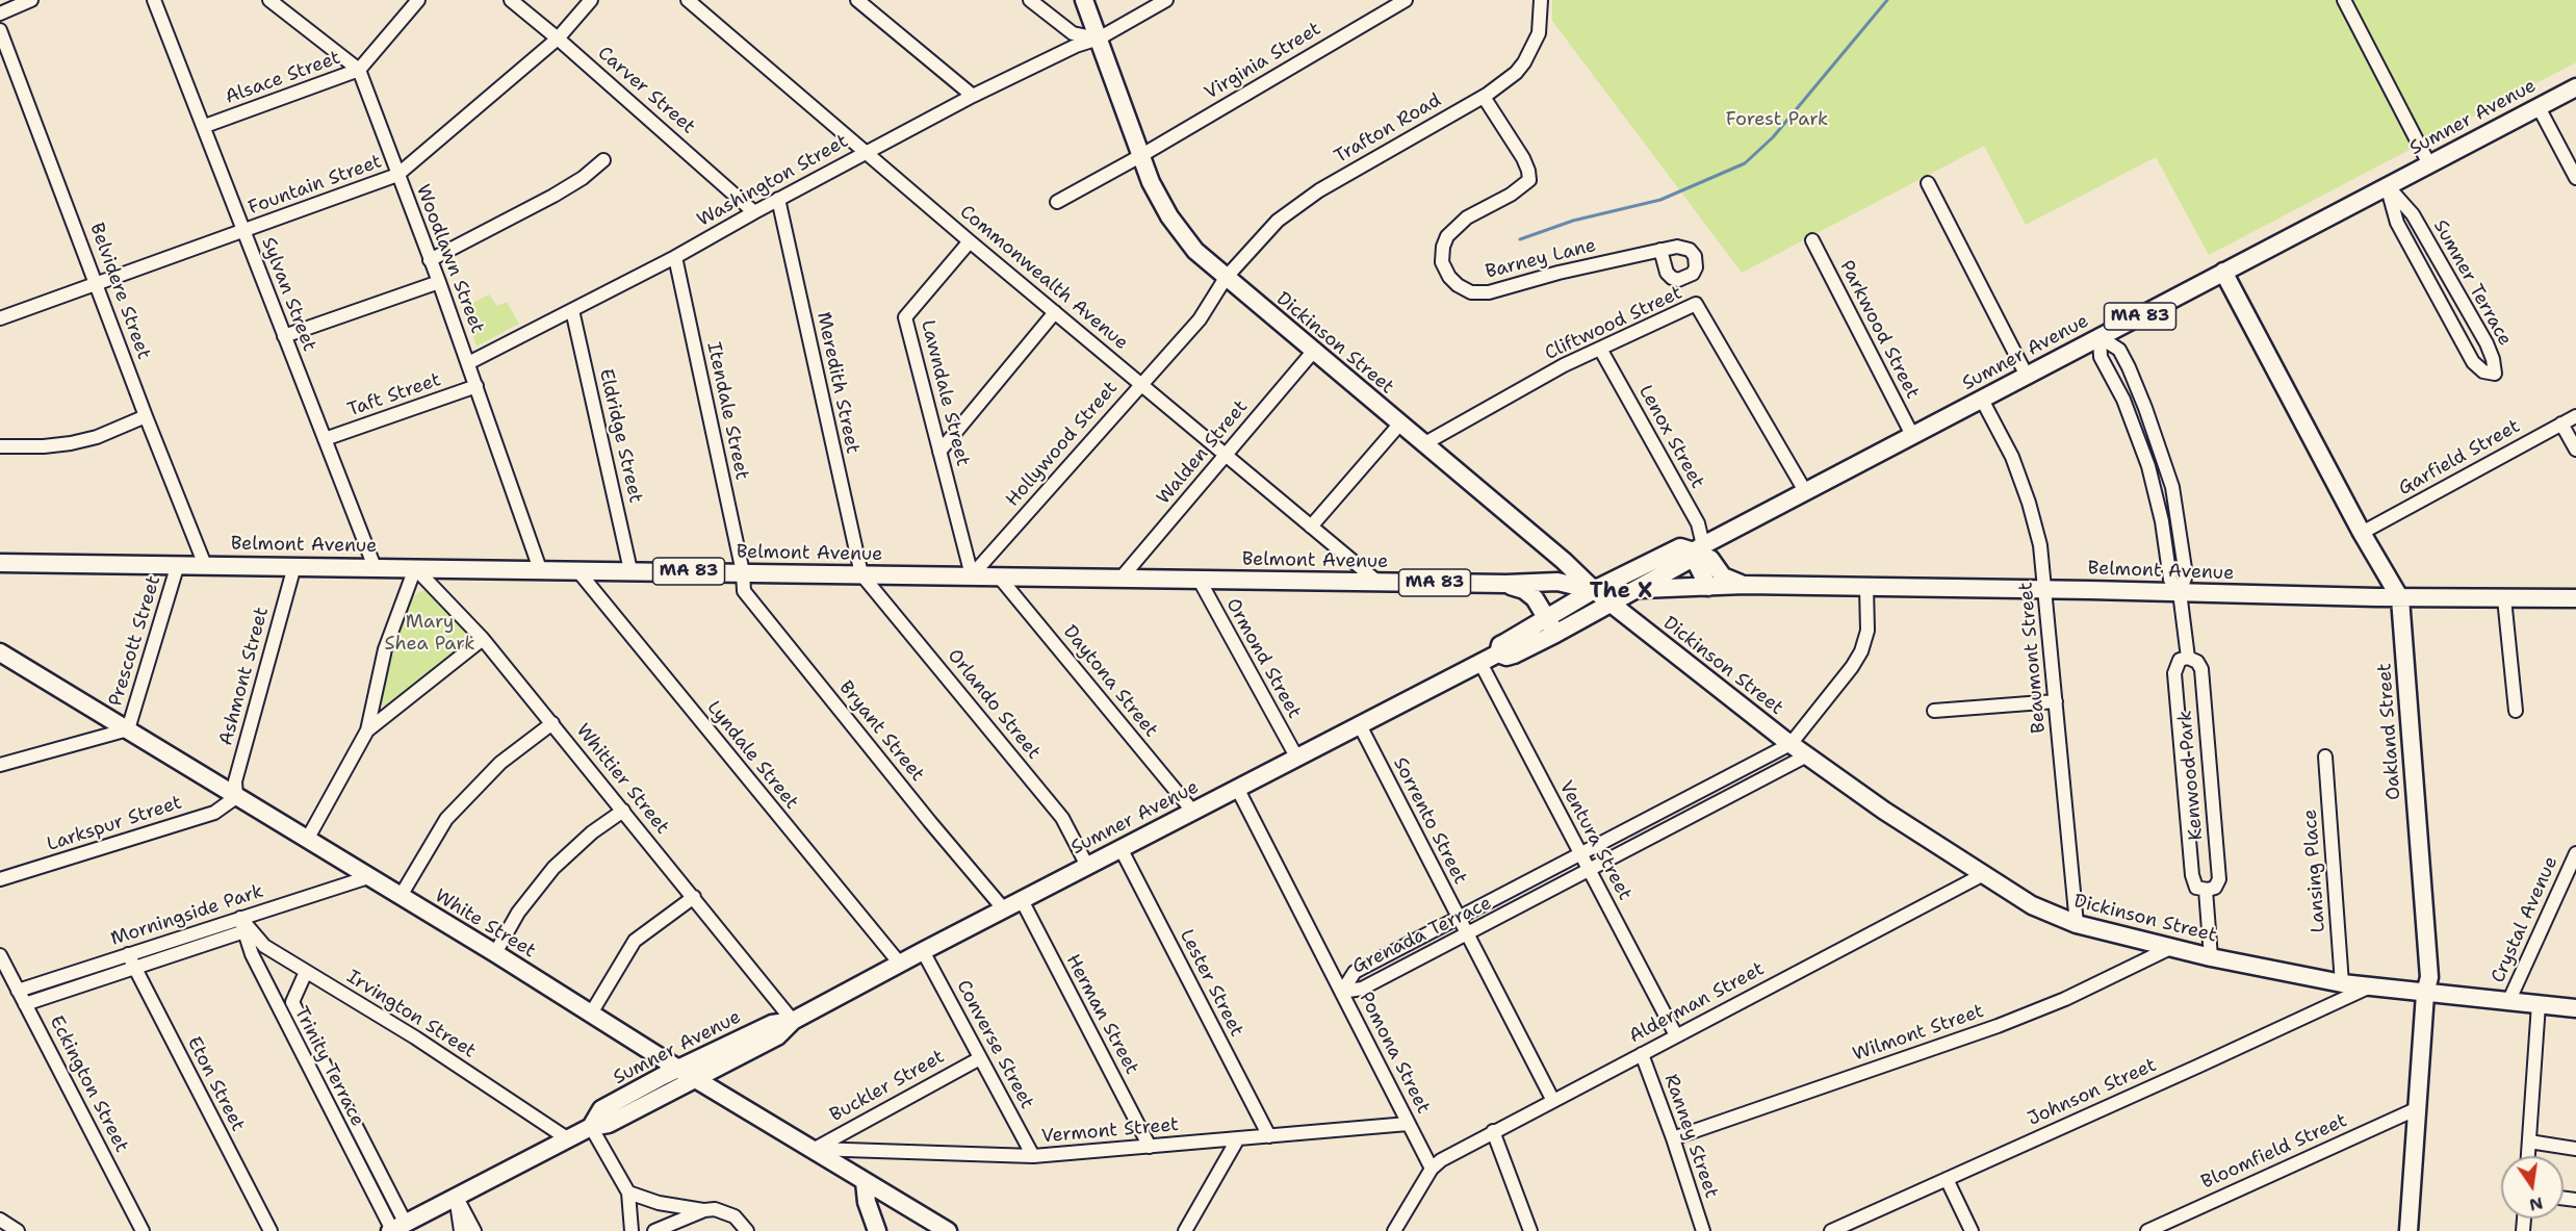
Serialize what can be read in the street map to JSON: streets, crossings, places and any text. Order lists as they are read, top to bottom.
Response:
{
  "streets": {
    "main road": [
      "Sumner Avenue",
      "MA 83",
      "Dickinson Street",
      "Belmont Avenue",
      "Oakland Street",
      "White Street"
    ],
    "street": [
      "Virginia Street",
      "Alsace Street",
      "Carver Street",
      "Trafton Road",
      "Washington Street",
      "Fountain Street",
      "Woodlawn Street",
      "Barney Lane",
      "Commonwealth Avenue",
      "Sumner Terrace",
      "Belvidere Street",
      "Sylvan Street",
      "Cliftwood Street",
      "Parkwood Street",
      "Meredith Street",
      "Lawndale Street",
      "Taft Street",
      "Itendale Street",
      "Eldridge Street",
      "Lenox Street",
      "Hollywood Street",
      "Walden Street",
      "Garfield Street",
      "Prescott Street",
      "Beaumont Street",
      "Ormond Street",
      "Ashmont Street",
      "Daytona Street",
      "Orlando Street",
      "Bryant Street",
      "Lyndale Street",
      "Kenwood Park",
      "Whittier Street",
      "Sorrento Street",
      "Larkspur Street",
      "Ventura Street",
      "Lansing Place",
      "Morningside Park",
      "Crystal Avenue",
      "Grenada Terrace",
      "Lester Street",
      "Alderman Street",
      "Irvington Street",
      "Herman Street",
      "Wilmont Street",
      "Converse Street",
      "Pomona Street",
      "Trinity Terrace",
      "Eckington Street",
      "Eton Street",
      "Buckler Street",
      "Johnson Street",
      "Vermont Street",
      "Ranney Street",
      "Bloomfield Street"
    ]
  },
  "crossings": [
    ["Virginia Street", "Dickinson Street"],
    ["Alsace Street", "Woodlawn Street"],
    ["Alsace Street", "Sylvan Street"],
    ["Carver Street", "Washington Street"],
    ["Carver Street", "Fountain Street"],
    ["Sumner Avenue", "Sumner Terrace"],
    ["Sumner Avenue", "Cliftwood Street"],
    ["Sumner Avenue", "Parkwood Street"],
    ["Sumner Avenue", "Dickinson Street"],
    ["Sumner Avenue", "Lenox Street"],
    ["Sumner Avenue", "Belmont Avenue"],
    ["Sumner Avenue", "Beaumont Street"],
    ["Sumner Avenue", "Ormond Street"],
    ["Sumner Avenue", "Daytona Street"],
    ["Sumner Avenue", "Orlando Street"],
    ["Sumner Avenue", "Bryant Street"],
    ["Sumner Avenue", "Oakland Street"],
    ["Sumner Avenue", "Lyndale Street"],
    ["Sumner Avenue", "Whittier Street"],
    ["Sumner Avenue", "Sorrento Street"],
    ["Sumner Avenue", "Ventura Street"],
    ["Sumner Avenue", "White Street"],
    ["Sumner Avenue", "Lester Street"],
    ["Sumner Avenue", "Irvington Street"],
    ["Sumner Avenue", "Herman Street"],
    ["Sumner Avenue", "Converse Street"],
    ["Sumner Avenue", "Pomona Street"],
    ["Sumner Avenue", "Trinity Terrace"],
    ["Trafton Road", "Barney Lane"],
    ["Trafton Road", "Dickinson Street"],
    ["Trafton Road", "Hollywood Street"],
    ["Washington Street", "Woodlawn Street"],
    ["Washington Street", "Commonwealth Avenue"],
    ["Washington Street", "Dickinson Street"],
    ["Washington Street", "Meredith Street"],
    ["Washington Street", "Itendale Street"],
    ["Washington Street", "Eldridge Street"],
    ["Fountain Street", "Woodlawn Street"],
    ["Fountain Street", "Belvidere Street"],
    ["Fountain Street", "Sylvan Street"],
    ["Woodlawn Street", "Taft Street"],
    ["Woodlawn Street", "Belmont Avenue"],
    ["Commonwealth Avenue", "Lawndale Street"],
    ["Commonwealth Avenue", "Hollywood Street"],
    ["Commonwealth Avenue", "Walden Street"],
    ["Commonwealth Avenue", "Belmont Avenue"],
    ["Belvidere Street", "Belmont Avenue"],
    ["Sylvan Street", "Taft Street"],
    ["Sylvan Street", "Belmont Avenue"],
    ["Cliftwood Street", "Dickinson Street"],
    ["Cliftwood Street", "Lenox Street"],
    ["Dickinson Street", "Hollywood Street"],
    ["Dickinson Street", "Walden Street"],
    ["Dickinson Street", "Belmont Avenue"],
    ["Dickinson Street", "Beaumont Street"],
    ["Dickinson Street", "Oakland Street"],
    ["Dickinson Street", "Kenwood Park"],
    ["Dickinson Street", "Lansing Place"],
    ["Dickinson Street", "Crystal Avenue"],
    ["Dickinson Street", "Grenada Terrace"],
    ["Dickinson Street", "Alderman Street"],
    ["Dickinson Street", "Wilmont Street"],
    ["Dickinson Street", "Johnson Street"],
    ["Meredith Street", "Belmont Avenue"],
    ["Meredith Street", "Orlando Street"],
    ["Lawndale Street", "Hollywood Street"],
    ["Lawndale Street", "Belmont Avenue"],
    ["Itendale Street", "Belmont Avenue"],
    ["Itendale Street", "Bryant Street"],
    ["Eldridge Street", "Belmont Avenue"],
    ["Lenox Street", "Belmont Avenue"],
    ["Hollywood Street", "Belmont Avenue"],
    ["Walden Street", "Belmont Avenue"],
    ["Garfield Street", "Oakland Street"],
    ["Belmont Avenue", "Prescott Street"],
    ["Belmont Avenue", "Beaumont Street"],
    ["Belmont Avenue", "Ormond Street"],
    ["Belmont Avenue", "Ashmont Street"],
    ["Belmont Avenue", "Daytona Street"],
    ["Belmont Avenue", "Orlando Street"],
    ["Belmont Avenue", "Bryant Street"],
    ["Belmont Avenue", "Oakland Street"],
    ["Belmont Avenue", "Lyndale Street"],
    ["Belmont Avenue", "Kenwood Park"],
    ["Belmont Avenue", "Whittier Street"],
    ["Prescott Street", "White Street"],
    ["Ashmont Street", "Larkspur Street"],
    ["Ashmont Street", "White Street"],
    ["Oakland Street", "Bloomfield Street"],
    ["Sorrento Street", "Grenada Terrace"],
    ["Sorrento Street", "Alderman Street"],
    ["Larkspur Street", "White Street"],
    ["Ventura Street", "Grenada Terrace"],
    ["Ventura Street", "Alderman Street"],
    ["Morningside Park", "White Street"],
    ["Morningside Park", "Irvington Street"],
    ["Morningside Park", "Trinity Terrace"],
    ["Morningside Park", "Eckington Street"],
    ["Morningside Park", "Eton Street"],
    ["White Street", "Buckler Street"],
    ["White Street", "Vermont Street"],
    ["Grenada Terrace", "Pomona Street"],
    ["Lester Street", "Vermont Street"],
    ["Alderman Street", "Pomona Street"],
    ["Alderman Street", "Ranney Street"],
    ["Irvington Street", "Trinity Terrace"],
    ["Herman Street", "Vermont Street"],
    ["Wilmont Street", "Ranney Street"],
    ["Converse Street", "Buckler Street"],
    ["Converse Street", "Vermont Street"],
    ["Pomona Street", "Vermont Street"],
    ["Buckler Street", "Vermont Street"]
  ],
  "districts": ["The X"],
  "parks": ["Forest Park", "Mary Shea Park"],
  "north": "bottom"
}
